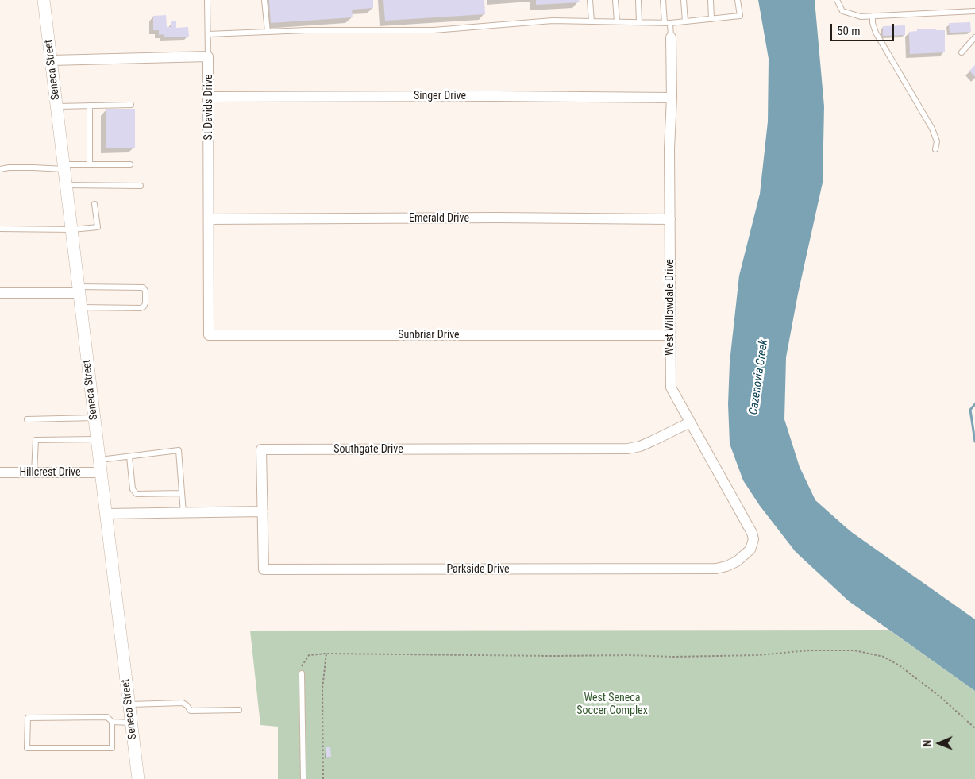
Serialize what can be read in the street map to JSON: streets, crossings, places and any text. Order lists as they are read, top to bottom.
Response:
{
  "streets": {
    "street": [
      "Seneca Street",
      "Singer Drive",
      "St Davids Drive",
      "Emerald Drive",
      "West Willowdale Drive",
      "Sunbriar Drive",
      "Southgate Drive",
      "Hillcrest Drive",
      "Parkside Drive"
    ]
  },
  "crossings": [
    ["Seneca Street", "Hillcrest Drive"],
    ["Singer Drive", "St Davids Drive"],
    ["Singer Drive", "West Willowdale Drive"],
    ["St Davids Drive", "Emerald Drive"],
    ["St Davids Drive", "Sunbriar Drive"],
    ["Emerald Drive", "West Willowdale Drive"],
    ["West Willowdale Drive", "Sunbriar Drive"],
    ["West Willowdale Drive", "Southgate Drive"],
    ["West Willowdale Drive", "Parkside Drive"],
    ["Southgate Drive", "Parkside Drive"]
  ],
  "water": ["Cazenovia Creek"],
  "parks": ["West Seneca Soccer Complex"],
  "scale_bar": "50 m",
  "north": "left"
}
